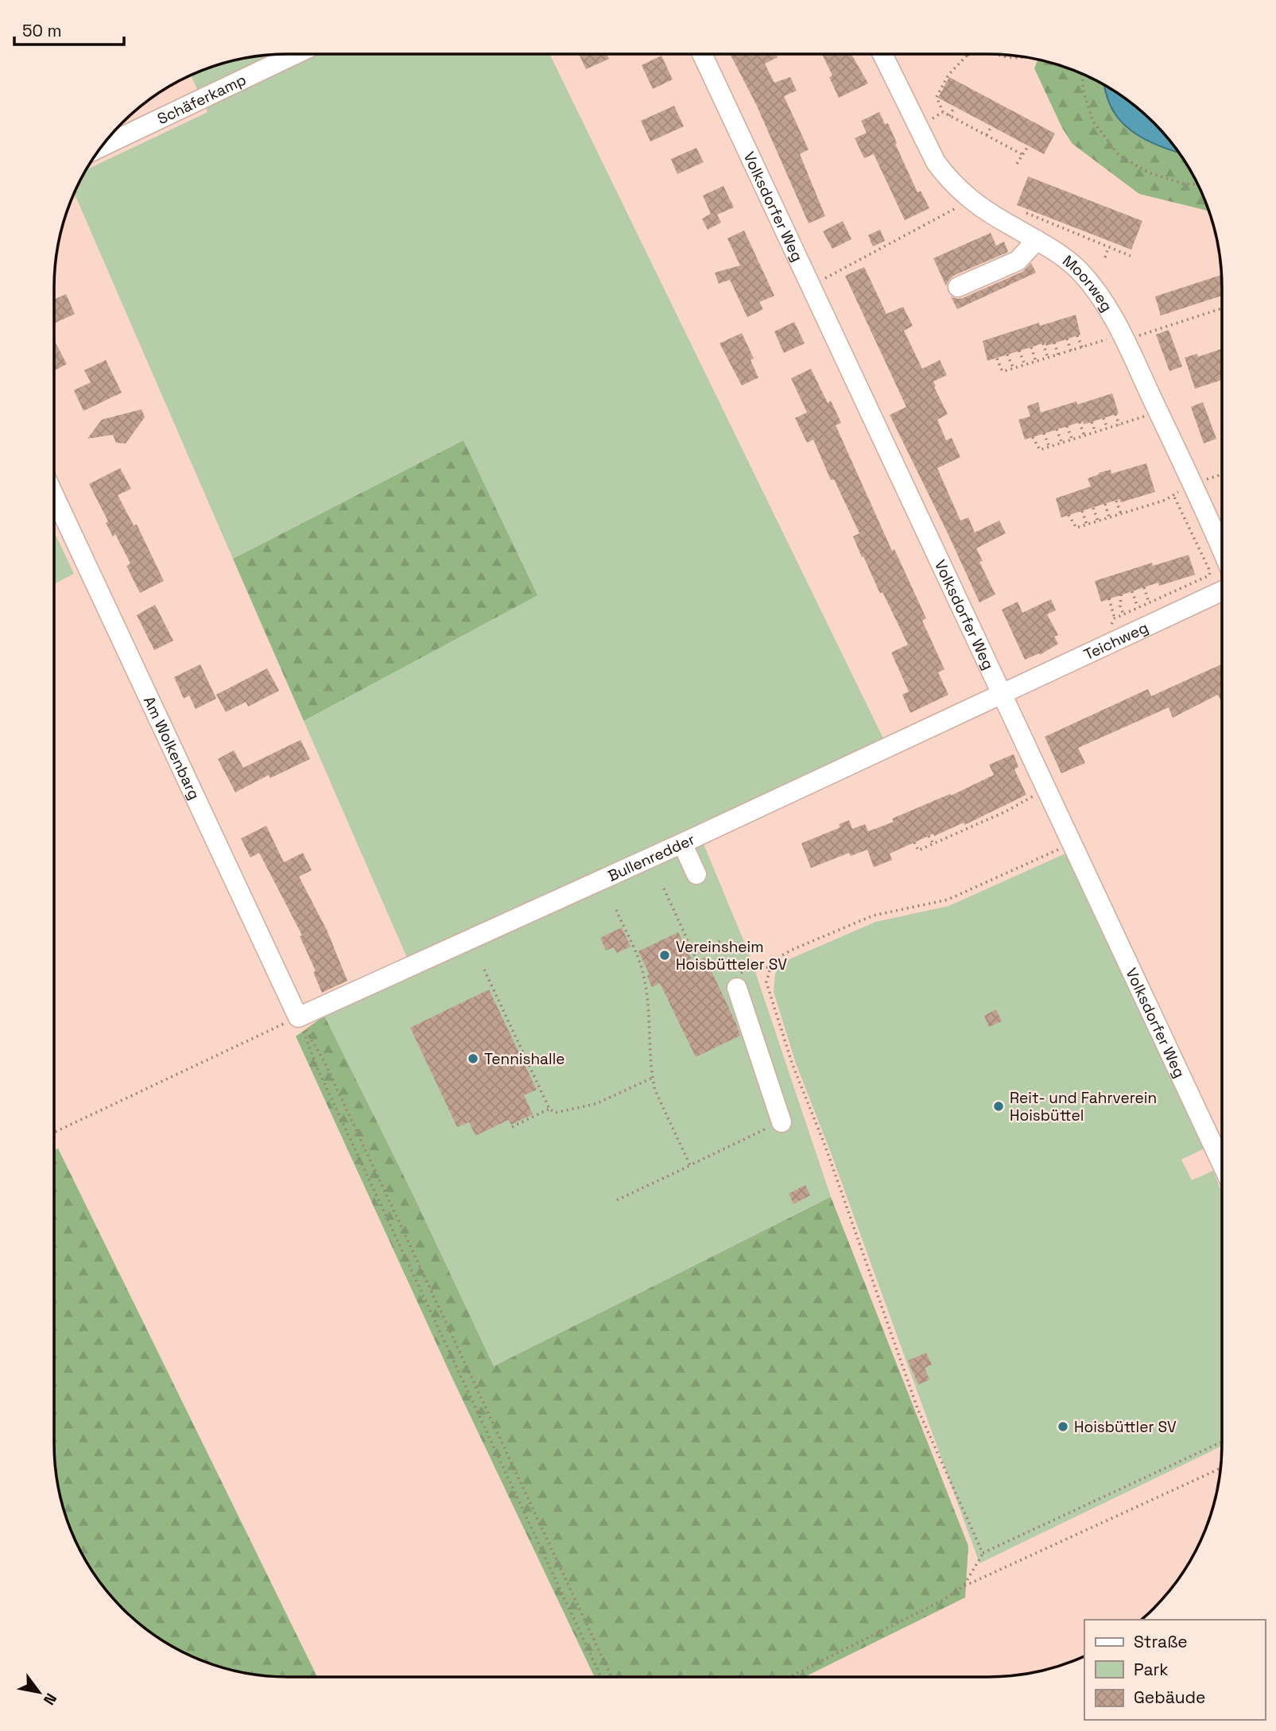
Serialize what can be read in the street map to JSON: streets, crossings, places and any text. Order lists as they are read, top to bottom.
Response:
{
  "streets": {
    "street": [
      "Schäferkamp",
      "Volksdorfer Weg",
      "Moorweg",
      "Teichweg",
      "Am Wolkenbarg",
      "Bullenredder"
    ]
  },
  "crossings": [
    ["Volksdorfer Weg", "Teichweg"],
    ["Volksdorfer Weg", "Bullenredder"],
    ["Teichweg", "Bullenredder"],
    ["Am Wolkenbarg", "Bullenredder"]
  ],
  "places": [
    "Vereinsheim Hoisbütteler SV",
    "Tennishalle",
    "Reit- und Fahrverein Hoisbüttel",
    "Hoisbüttler SV"
  ],
  "legend": ["Straße", "Park", "Gebäude"],
  "scale_bar": "50 m",
  "north": "bottom right"
}
